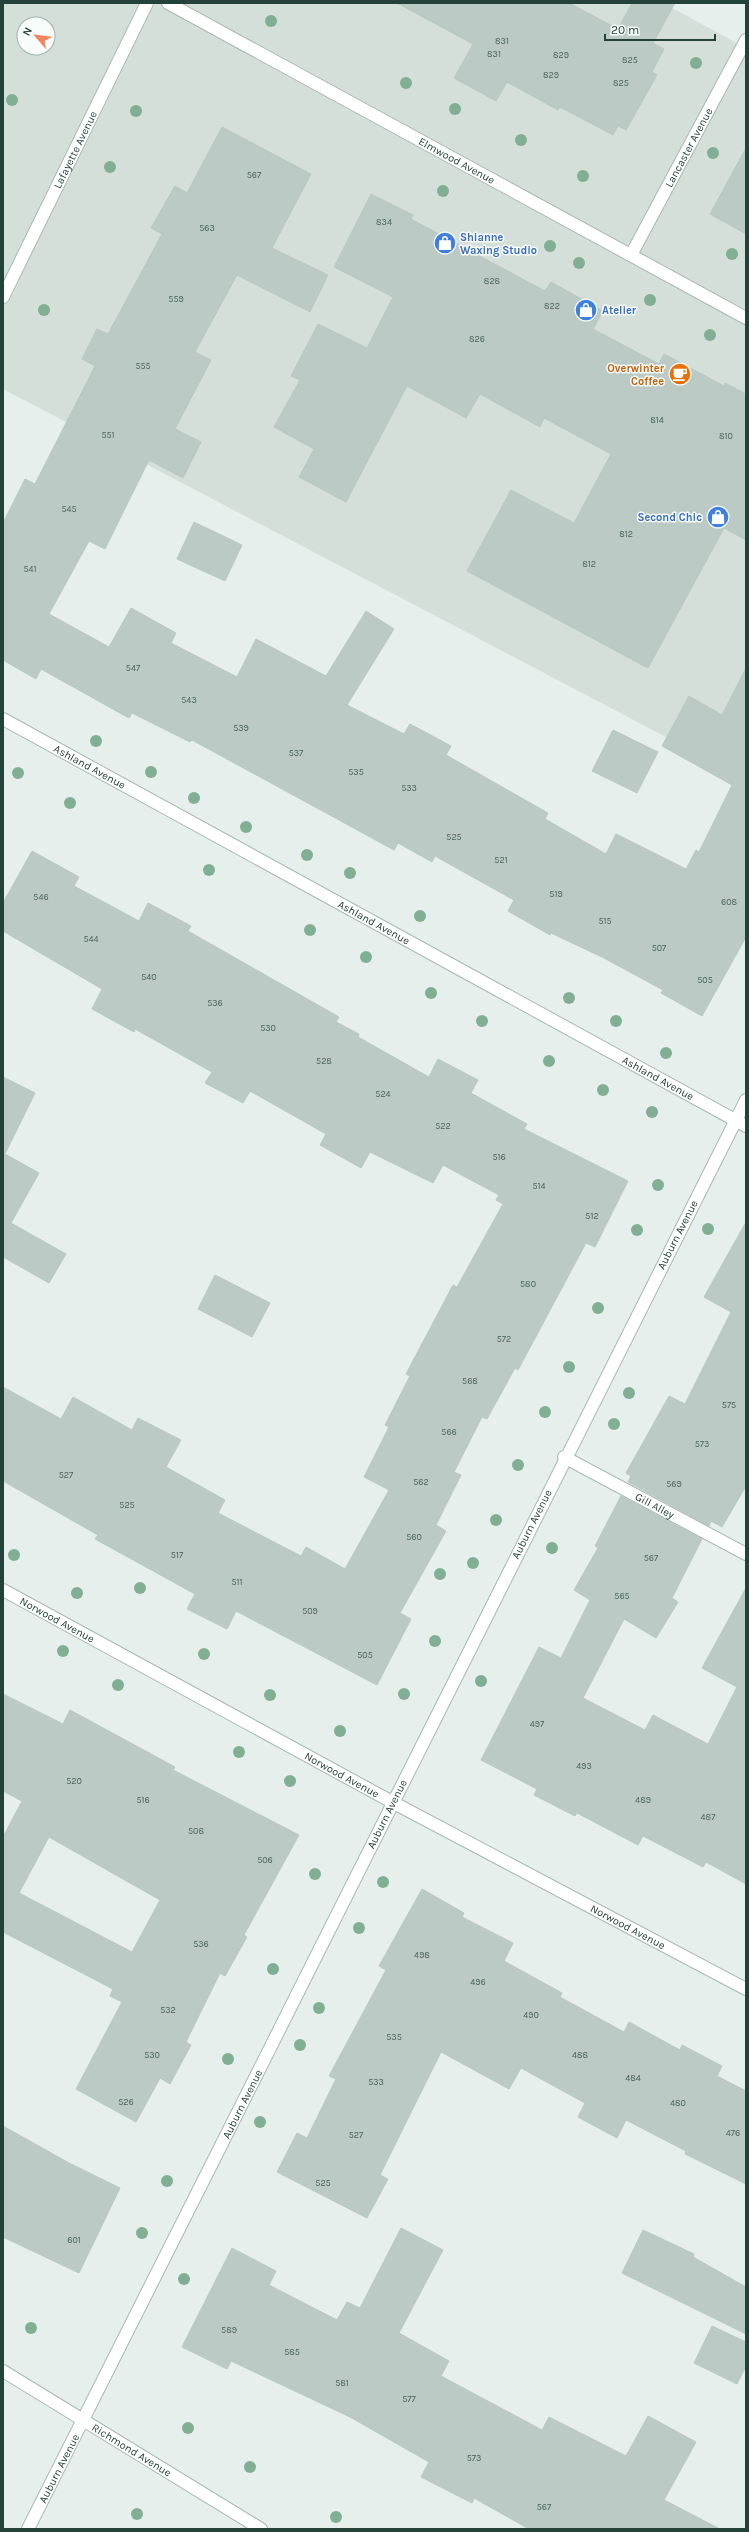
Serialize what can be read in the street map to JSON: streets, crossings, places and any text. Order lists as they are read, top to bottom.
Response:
{
  "streets": {
    "street": [
      "Lancaster Avenue",
      "Lafayette Avenue",
      "Elmwood Avenue",
      "Ashland Avenue",
      "Auburn Avenue",
      "Gill Alley",
      "Norwood Avenue",
      "Richmond Avenue"
    ]
  },
  "crossings": [
    ["Lancaster Avenue", "Elmwood Avenue"],
    ["Ashland Avenue", "Auburn Avenue"],
    ["Auburn Avenue", "Gill Alley"],
    ["Auburn Avenue", "Norwood Avenue"],
    ["Auburn Avenue", "Richmond Avenue"]
  ],
  "places": {
    "shop": ["Shianne Waxing Studio", "Atelier", "Second Chic"],
    "cafe": ["Overwinter Coffee"]
  },
  "house_numbers": [
    "831",
    "831",
    "829",
    "825",
    "829",
    "825",
    "567",
    "834",
    "563",
    "828",
    "559",
    "822",
    "826",
    "555",
    "814",
    "551",
    "810",
    "545",
    "812",
    "812",
    "541",
    "547",
    "543",
    "539",
    "537",
    "535",
    "533",
    "525",
    "521",
    "519",
    "546",
    "608",
    "515",
    "544",
    "507",
    "540",
    "505",
    "536",
    "530",
    "528",
    "524",
    "522",
    "516",
    "514",
    "512",
    "580",
    "572",
    "568",
    "575",
    "566",
    "573",
    "527",
    "562",
    "569",
    "525",
    "560",
    "517",
    "567",
    "511",
    "565",
    "509",
    "505",
    "497",
    "493",
    "520",
    "516",
    "489",
    "487",
    "508",
    "506",
    "536",
    "498",
    "496",
    "532",
    "490",
    "535",
    "530",
    "488",
    "484",
    "533",
    "526",
    "480",
    "476",
    "527",
    "525",
    "601",
    "589",
    "585",
    "581",
    "577",
    "573",
    "567"
  ],
  "scale_bar": "20 m",
  "north": "top left"
}
